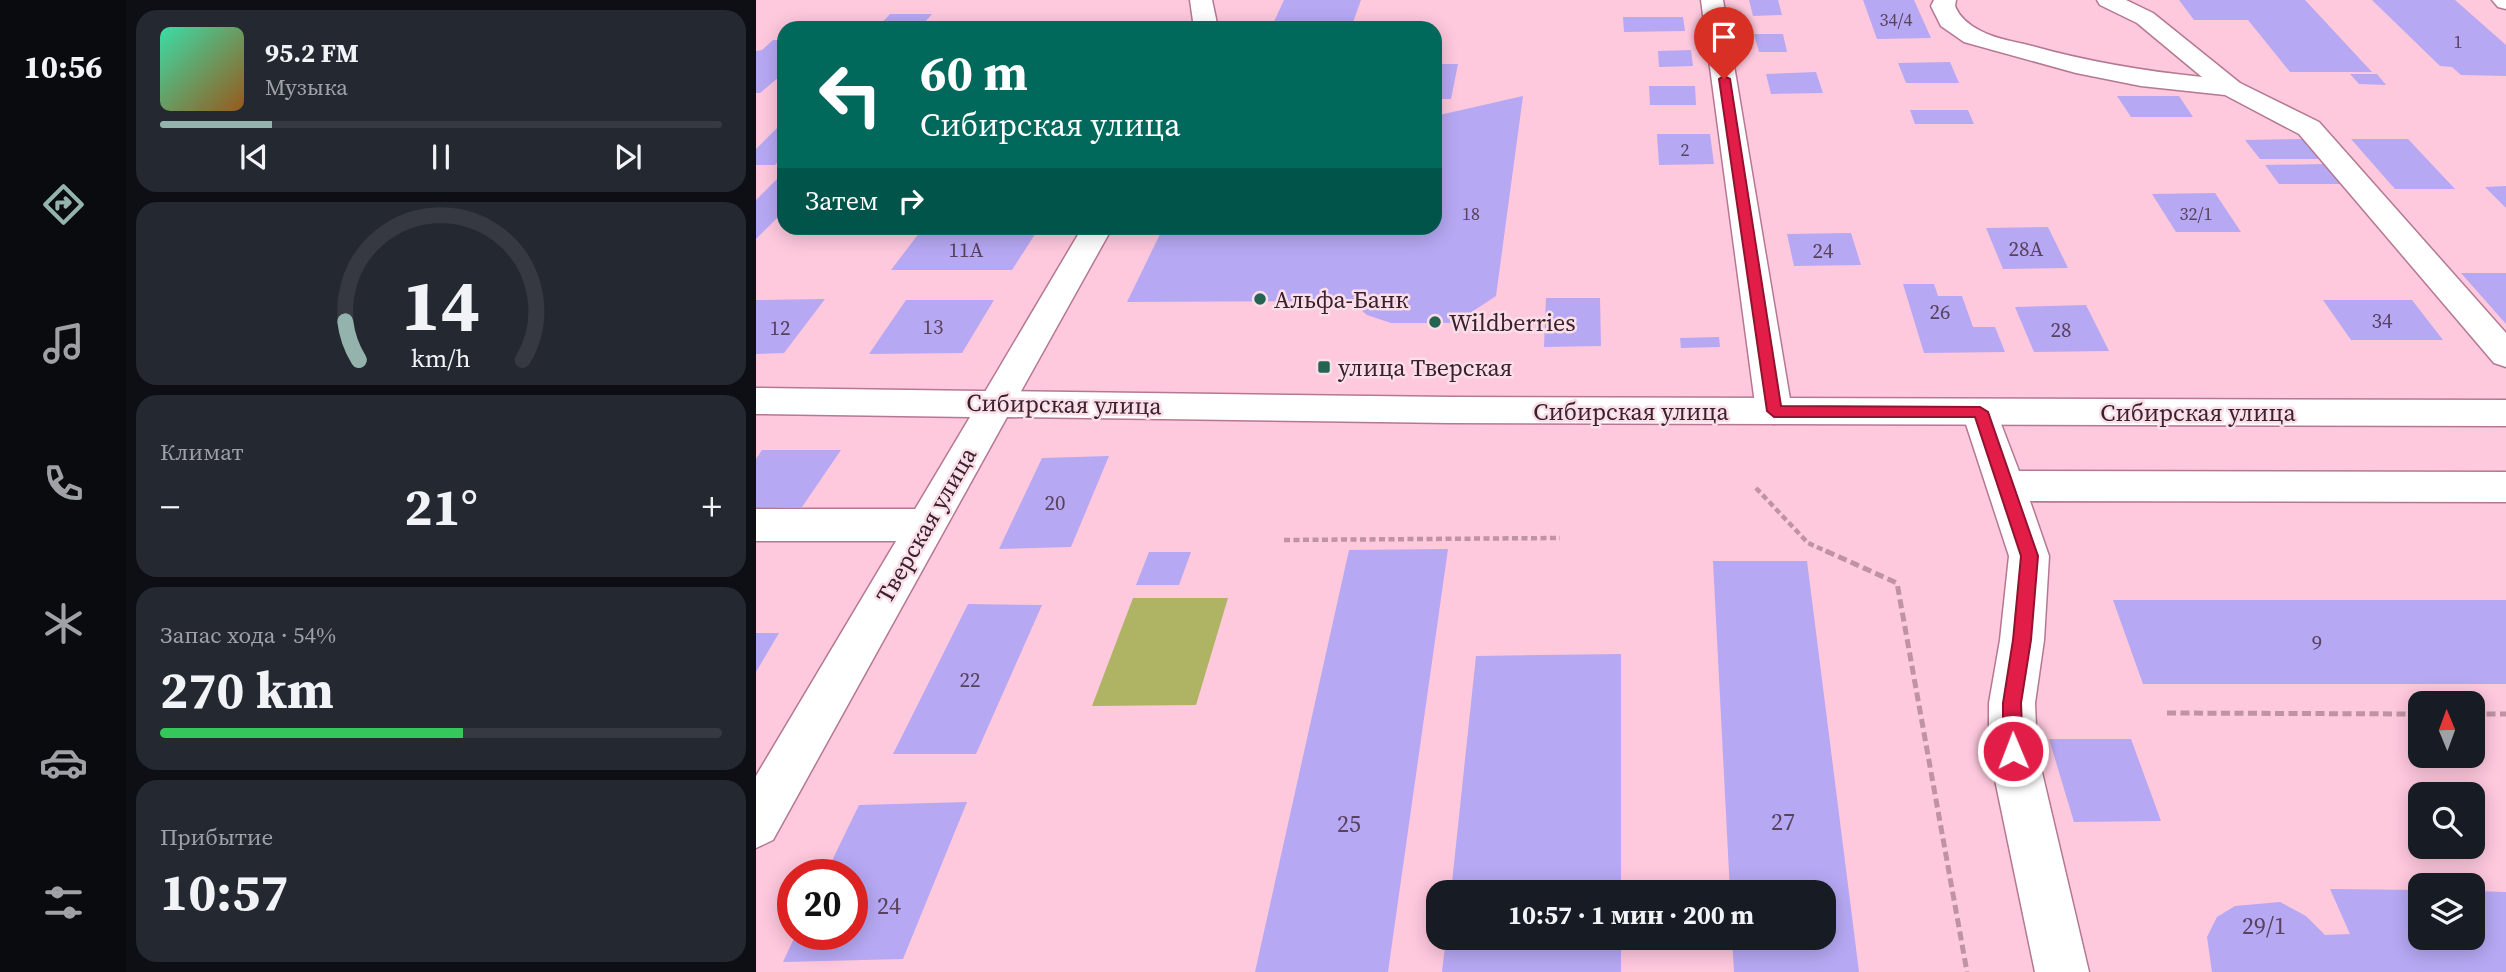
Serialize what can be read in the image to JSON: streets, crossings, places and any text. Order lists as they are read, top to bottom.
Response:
{
  "streets": {
    "main road": ["Сибирская улица", "Тверская улица"]
  },
  "crossings": [
    ["Сибирская улица", "Тверская улица"]
  ],
  "places": {
    "other": ["Альфа-Банк", "Wildberries"],
    "transit": ["улица Тверская"]
  },
  "house_numbers": [
    "34/4",
    "1",
    "2",
    "18",
    "32/1",
    "28А",
    "11А",
    "24",
    "26",
    "34",
    "13",
    "12",
    "28",
    "20",
    "9",
    "22",
    "27",
    "25",
    "24",
    "29/1"
  ],
  "north": "top",
  "page": {
    "tabs": "10:56",
    "turn": ["60 m", "Сибирская улица"],
    "song": ["95.2 FM", "Музыка"],
    "then": "Затем",
    "tile": [
      "Климат",
      ["Запас хода · 54%", "270 km"],
      ["Прибытие", "10:57"]
    ],
    "heat": ["−", "21°", "+"],
    "limit": "20",
    "trip": "10:57 · 1 мин · 200 m",
    "gauge": ["14", "km/h"]
  }
}
